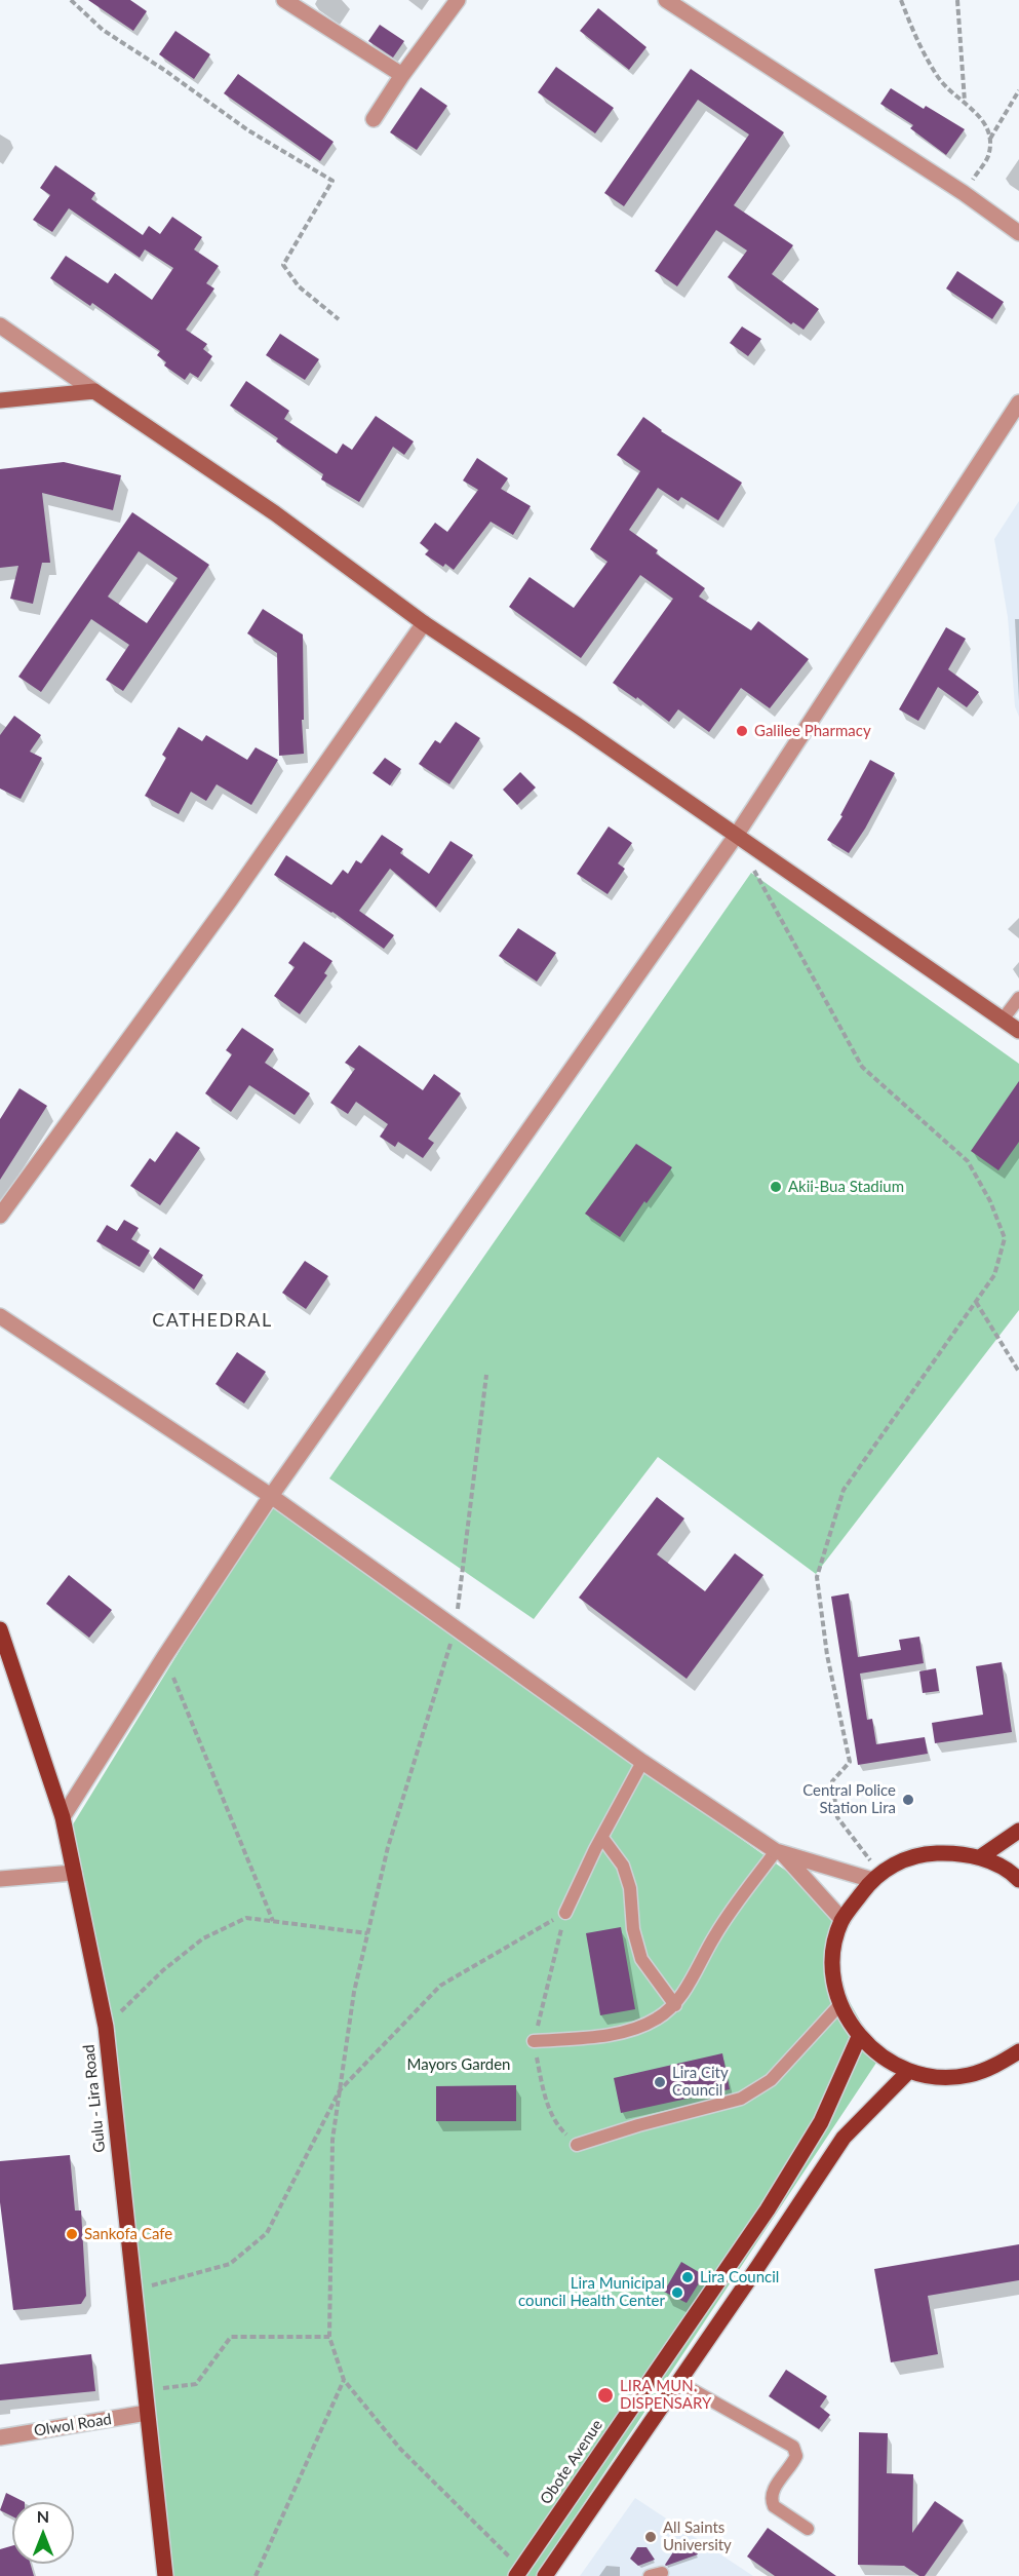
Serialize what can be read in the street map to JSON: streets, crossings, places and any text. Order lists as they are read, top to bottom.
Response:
{
  "streets": {
    "main road": ["Gulu - Lira Road", "Obote Avenue"],
    "street": ["Olwol Road"]
  },
  "crossings": [
    ["Gulu - Lira Road", "Olwol Road"]
  ],
  "districts": ["CATHEDRAL"],
  "parks": ["Mayors Garden"],
  "places": [
    "Galilee Pharmacy",
    "Akii-Bua Stadium",
    "Central Police Station Lira",
    "Lira City Council",
    "Sankofa Cafe",
    "Lira Council",
    "Lira Municipal council Health Center",
    "LIRA MUN. DISPENSARY",
    "All Saints University"
  ],
  "north": "top"
}
